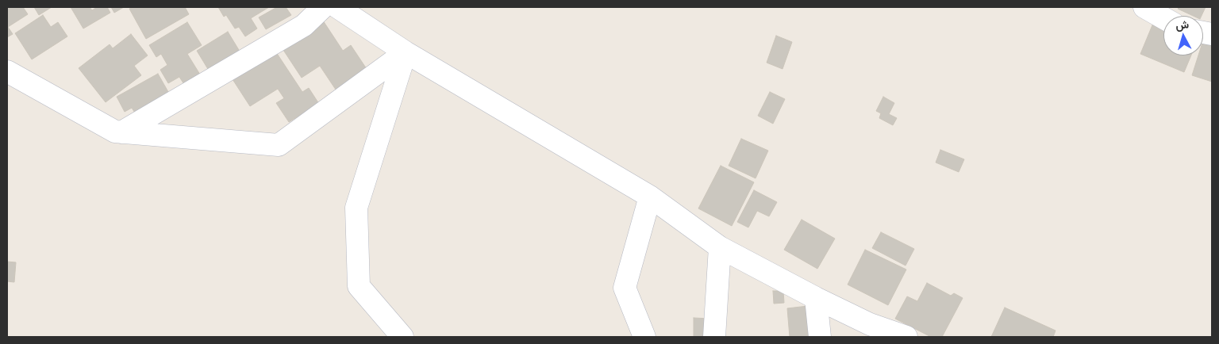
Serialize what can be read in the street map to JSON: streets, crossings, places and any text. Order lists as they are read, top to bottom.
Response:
{
  "north": "top"
}
